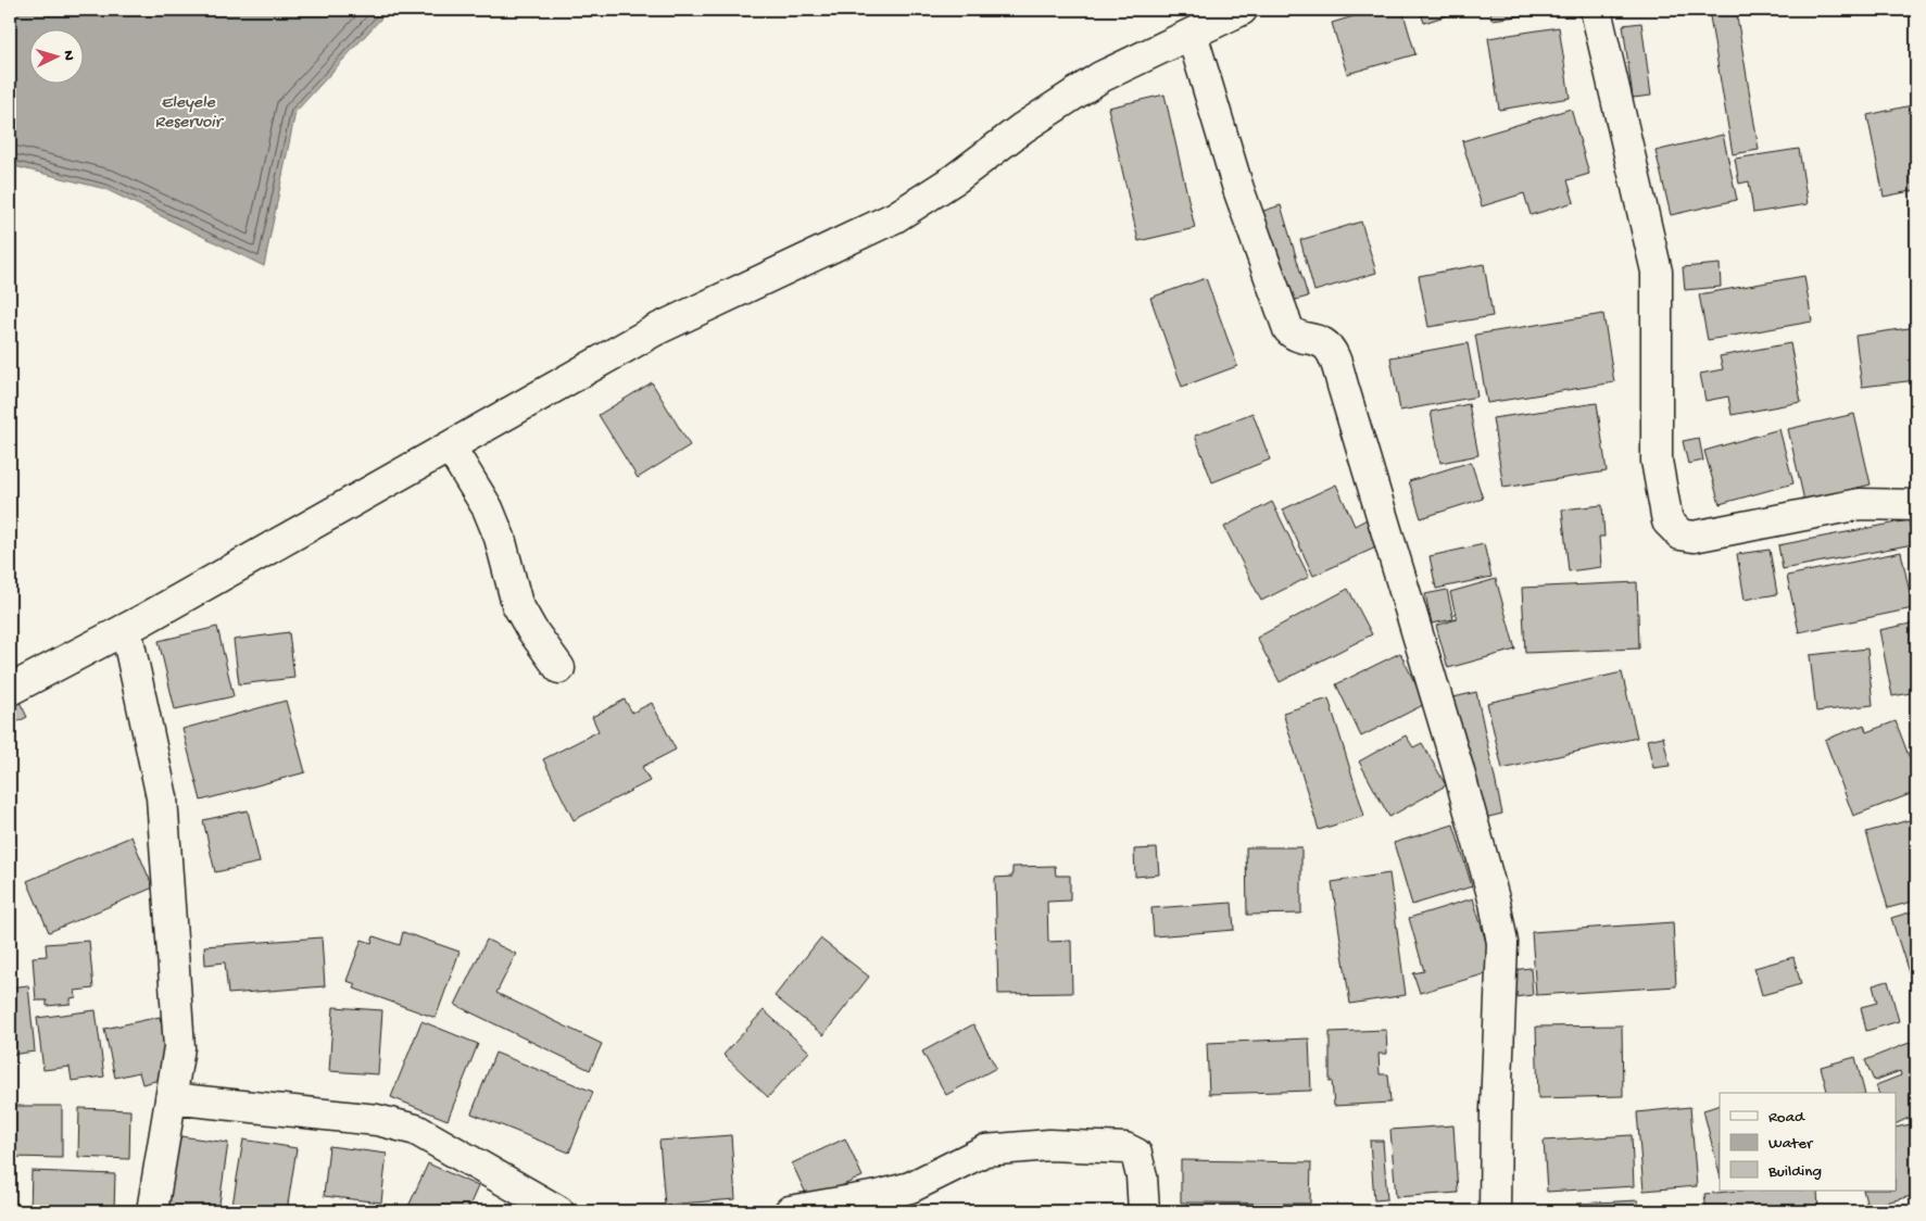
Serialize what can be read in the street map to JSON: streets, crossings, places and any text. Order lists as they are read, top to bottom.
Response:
{
  "water": ["Eleyele Reservoir"],
  "legend": ["Road", "Water", "Building"],
  "north": "right"
}
